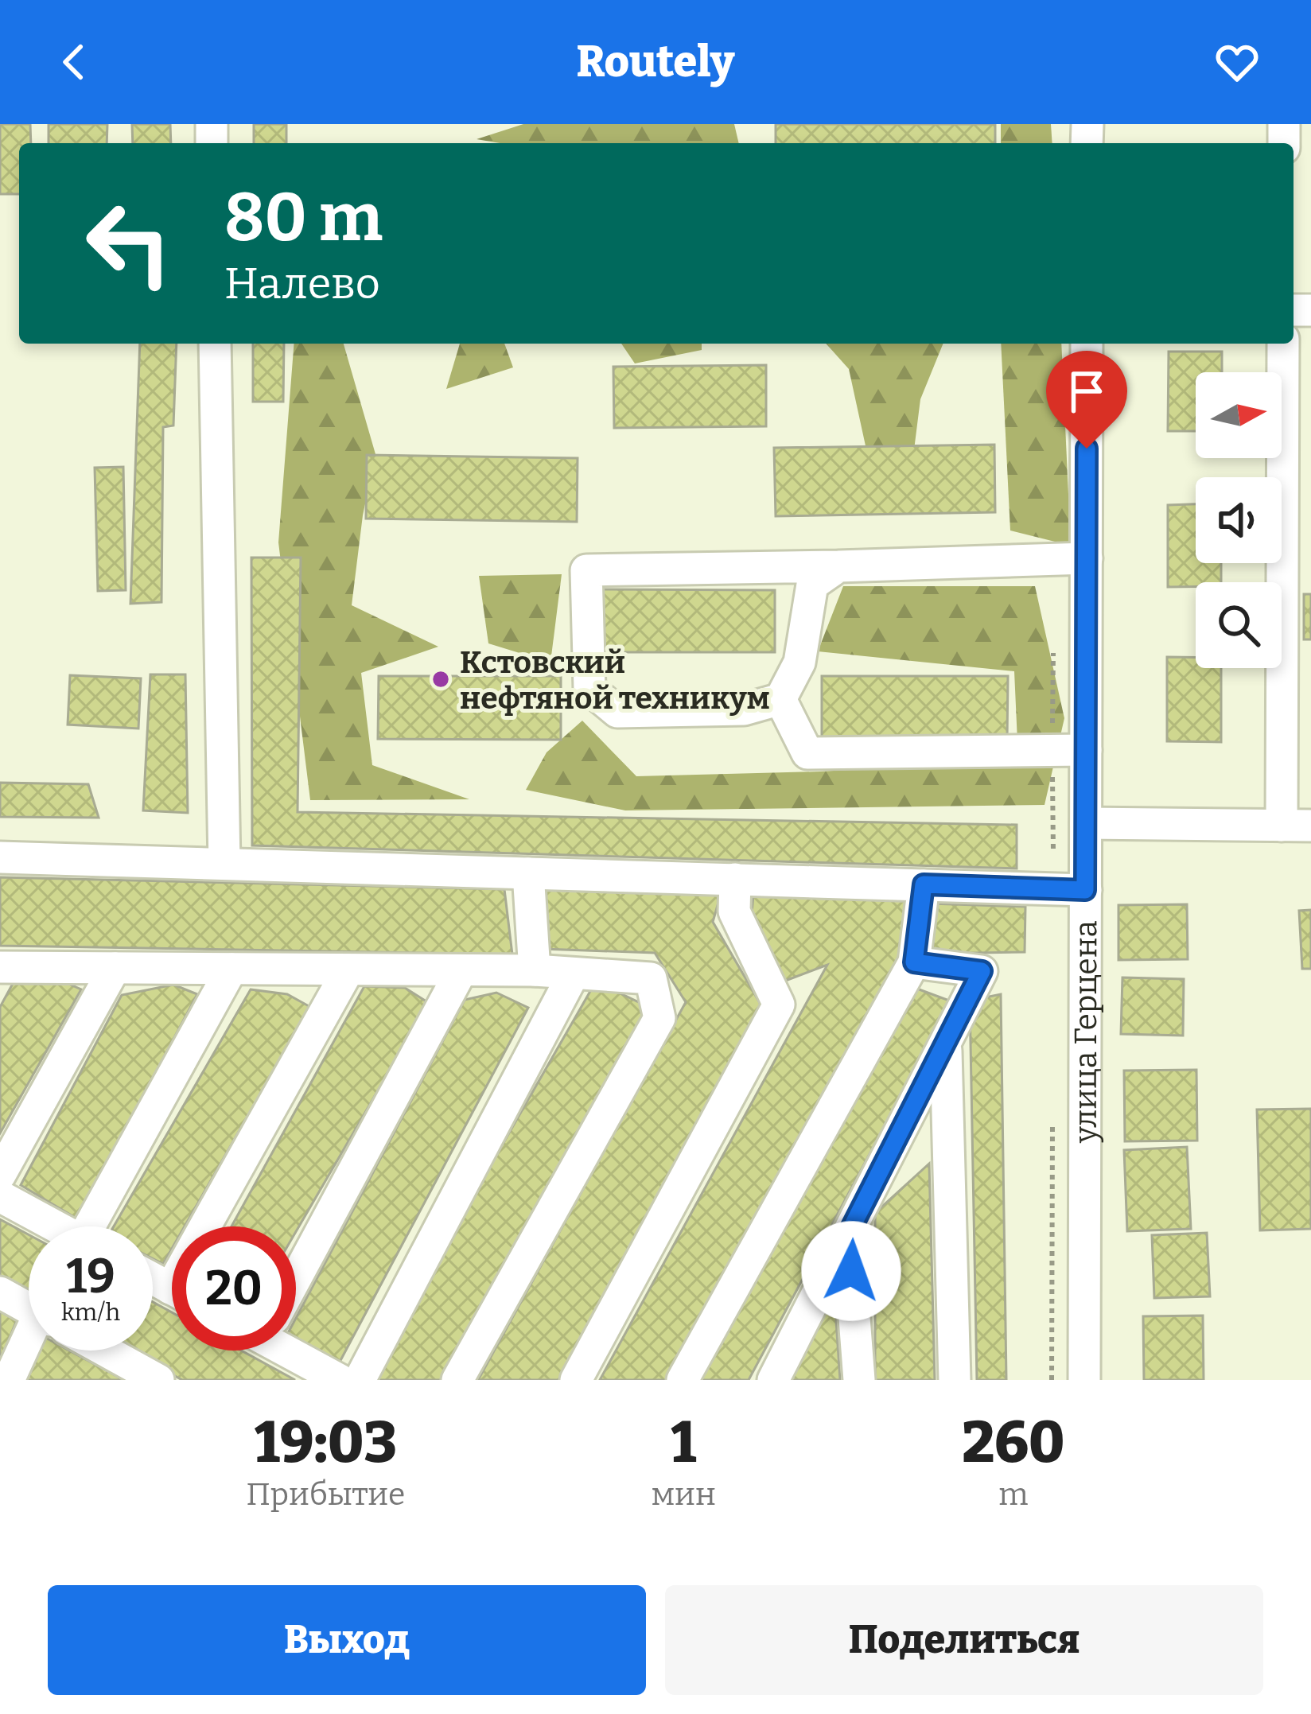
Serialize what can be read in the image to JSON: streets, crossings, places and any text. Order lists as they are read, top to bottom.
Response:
{
  "streets": {
    "street": ["улица Герцена"]
  },
  "places": ["Кстовский нефтяной техникум"],
  "north": "right",
  "page": {
    "header": "Routely",
    "turn": ["80 m", "Налево"],
    "speed": "19 km/h",
    "limit": "20",
    "eta": [
      "19:03",
      "Прибытие",
      "1",
      "мин",
      "260",
      "m"
    ],
    "buttons": ["Выход", "Поделиться"]
  }
}
